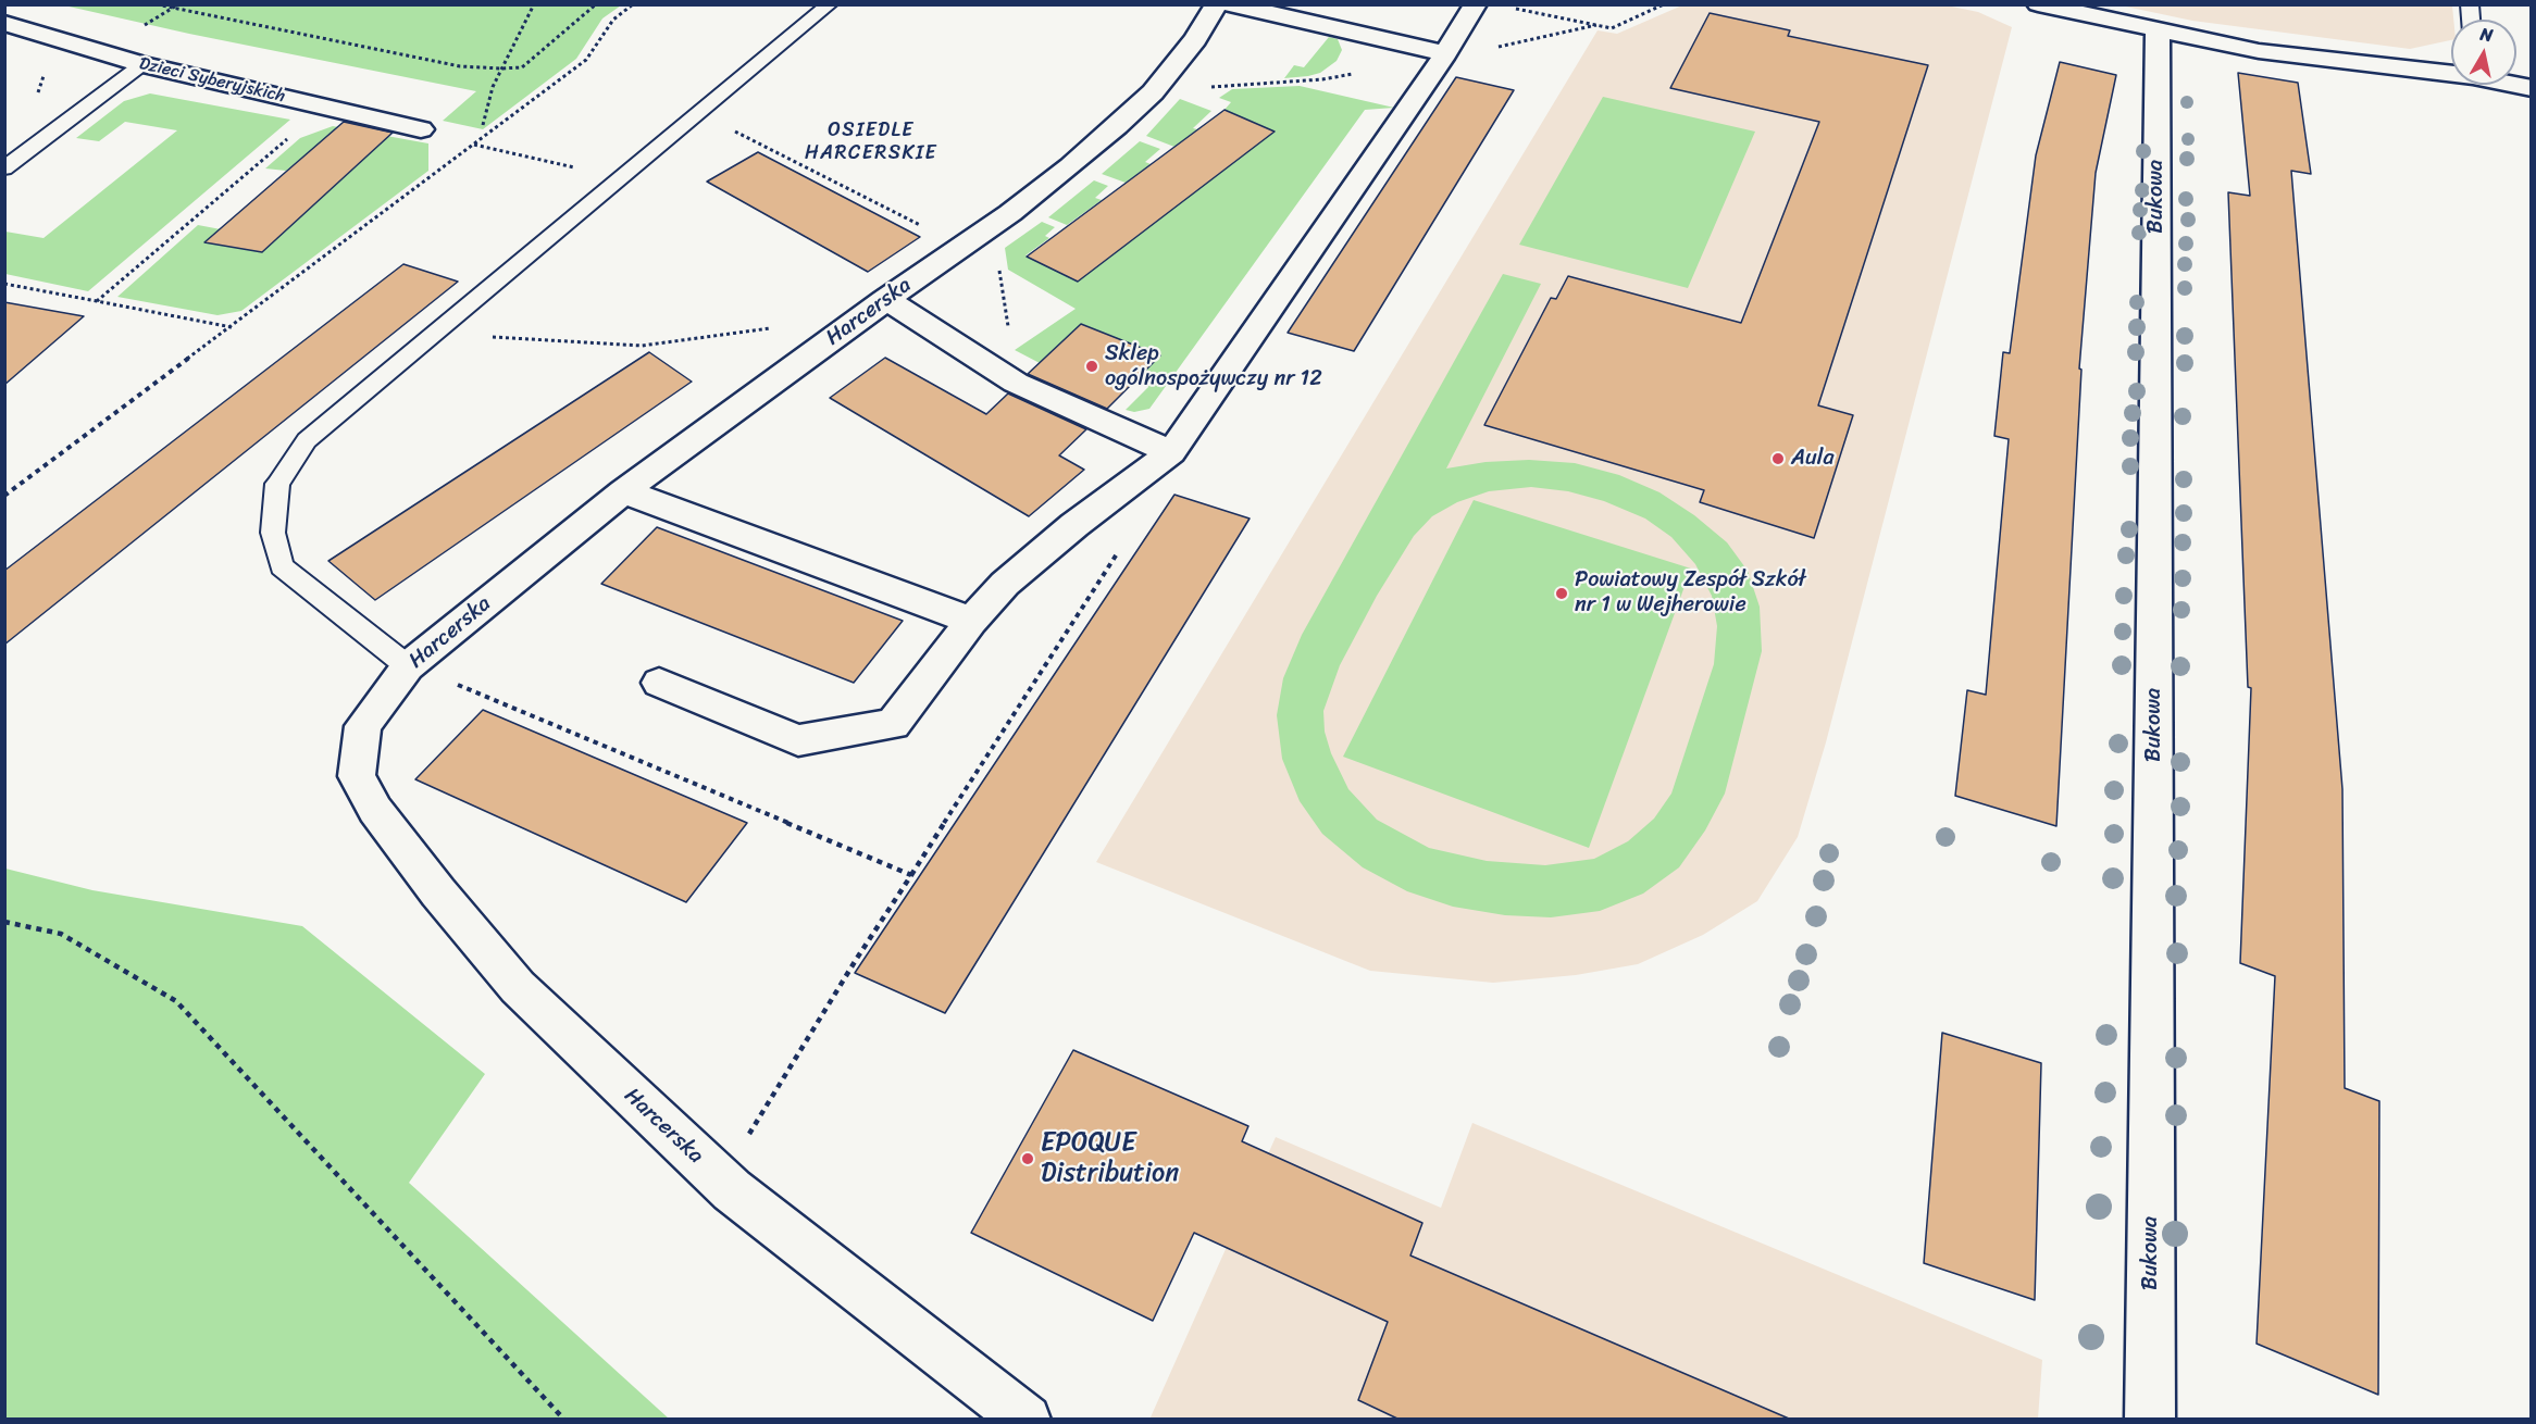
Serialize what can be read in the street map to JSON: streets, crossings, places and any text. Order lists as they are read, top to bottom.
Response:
{
  "streets": {
    "street": ["Dzieci Syberyjskich", "Bukowa", "Harcerska"]
  },
  "districts": ["OSIEDLE HARCERSKIE"],
  "places": [
    "Sklep ogólnospożywczy nr 12",
    "Aula",
    "Powiatowy Zespół Szkół nr 1 w Wejherowie",
    "EPOQUE Distribution"
  ],
  "north": "top"
}
